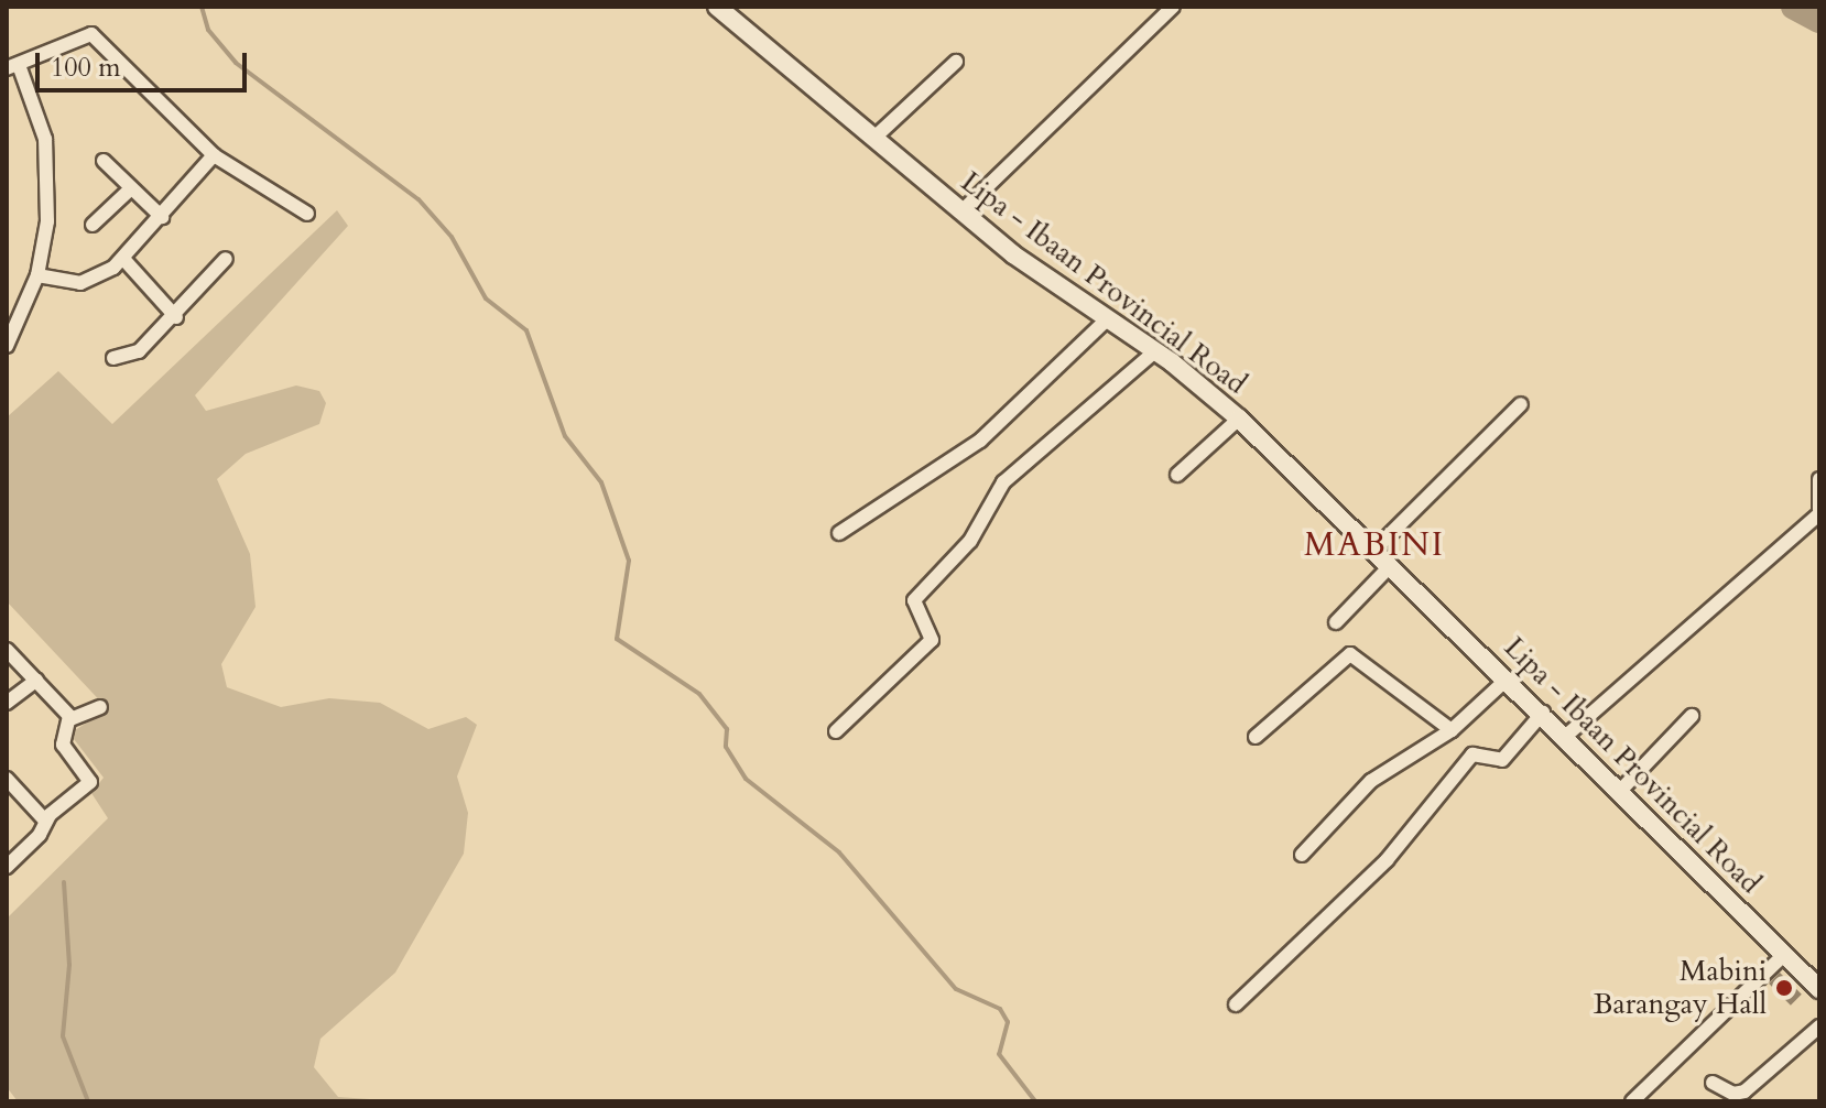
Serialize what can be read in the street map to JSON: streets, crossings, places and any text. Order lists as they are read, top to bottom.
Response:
{
  "streets": {
    "main road": ["Lipa - Ibaan Provincial Road"]
  },
  "districts": ["MABINI"],
  "places": ["Mabini Barangay Hall"],
  "scale_bar": "100 m"
}
